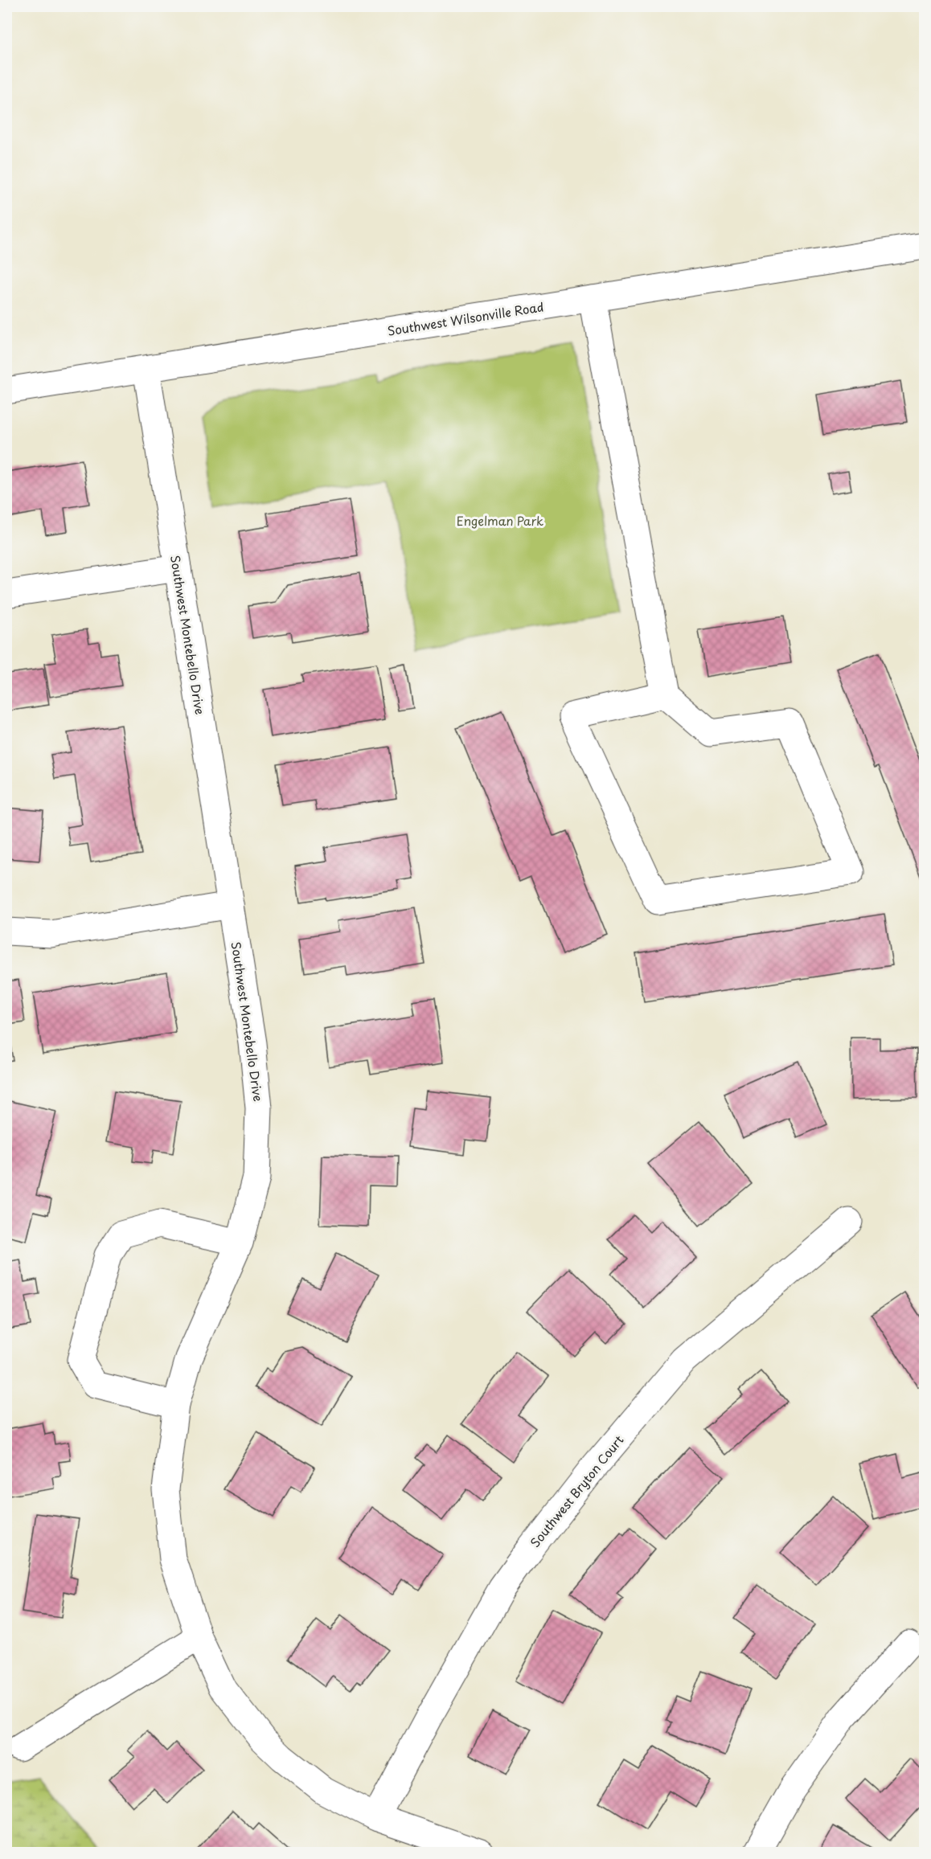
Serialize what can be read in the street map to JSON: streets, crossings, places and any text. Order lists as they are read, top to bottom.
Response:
{
  "streets": {
    "street": ["Southwest Wilsonville Road", "Southwest Montebello Drive", "Southwest Bryton Court"]
  },
  "crossings": [
    ["Southwest Wilsonville Road", "Southwest Montebello Drive"],
    ["Southwest Montebello Drive", "Southwest Bryton Court"]
  ],
  "parks": ["Engelman Park"]
}
